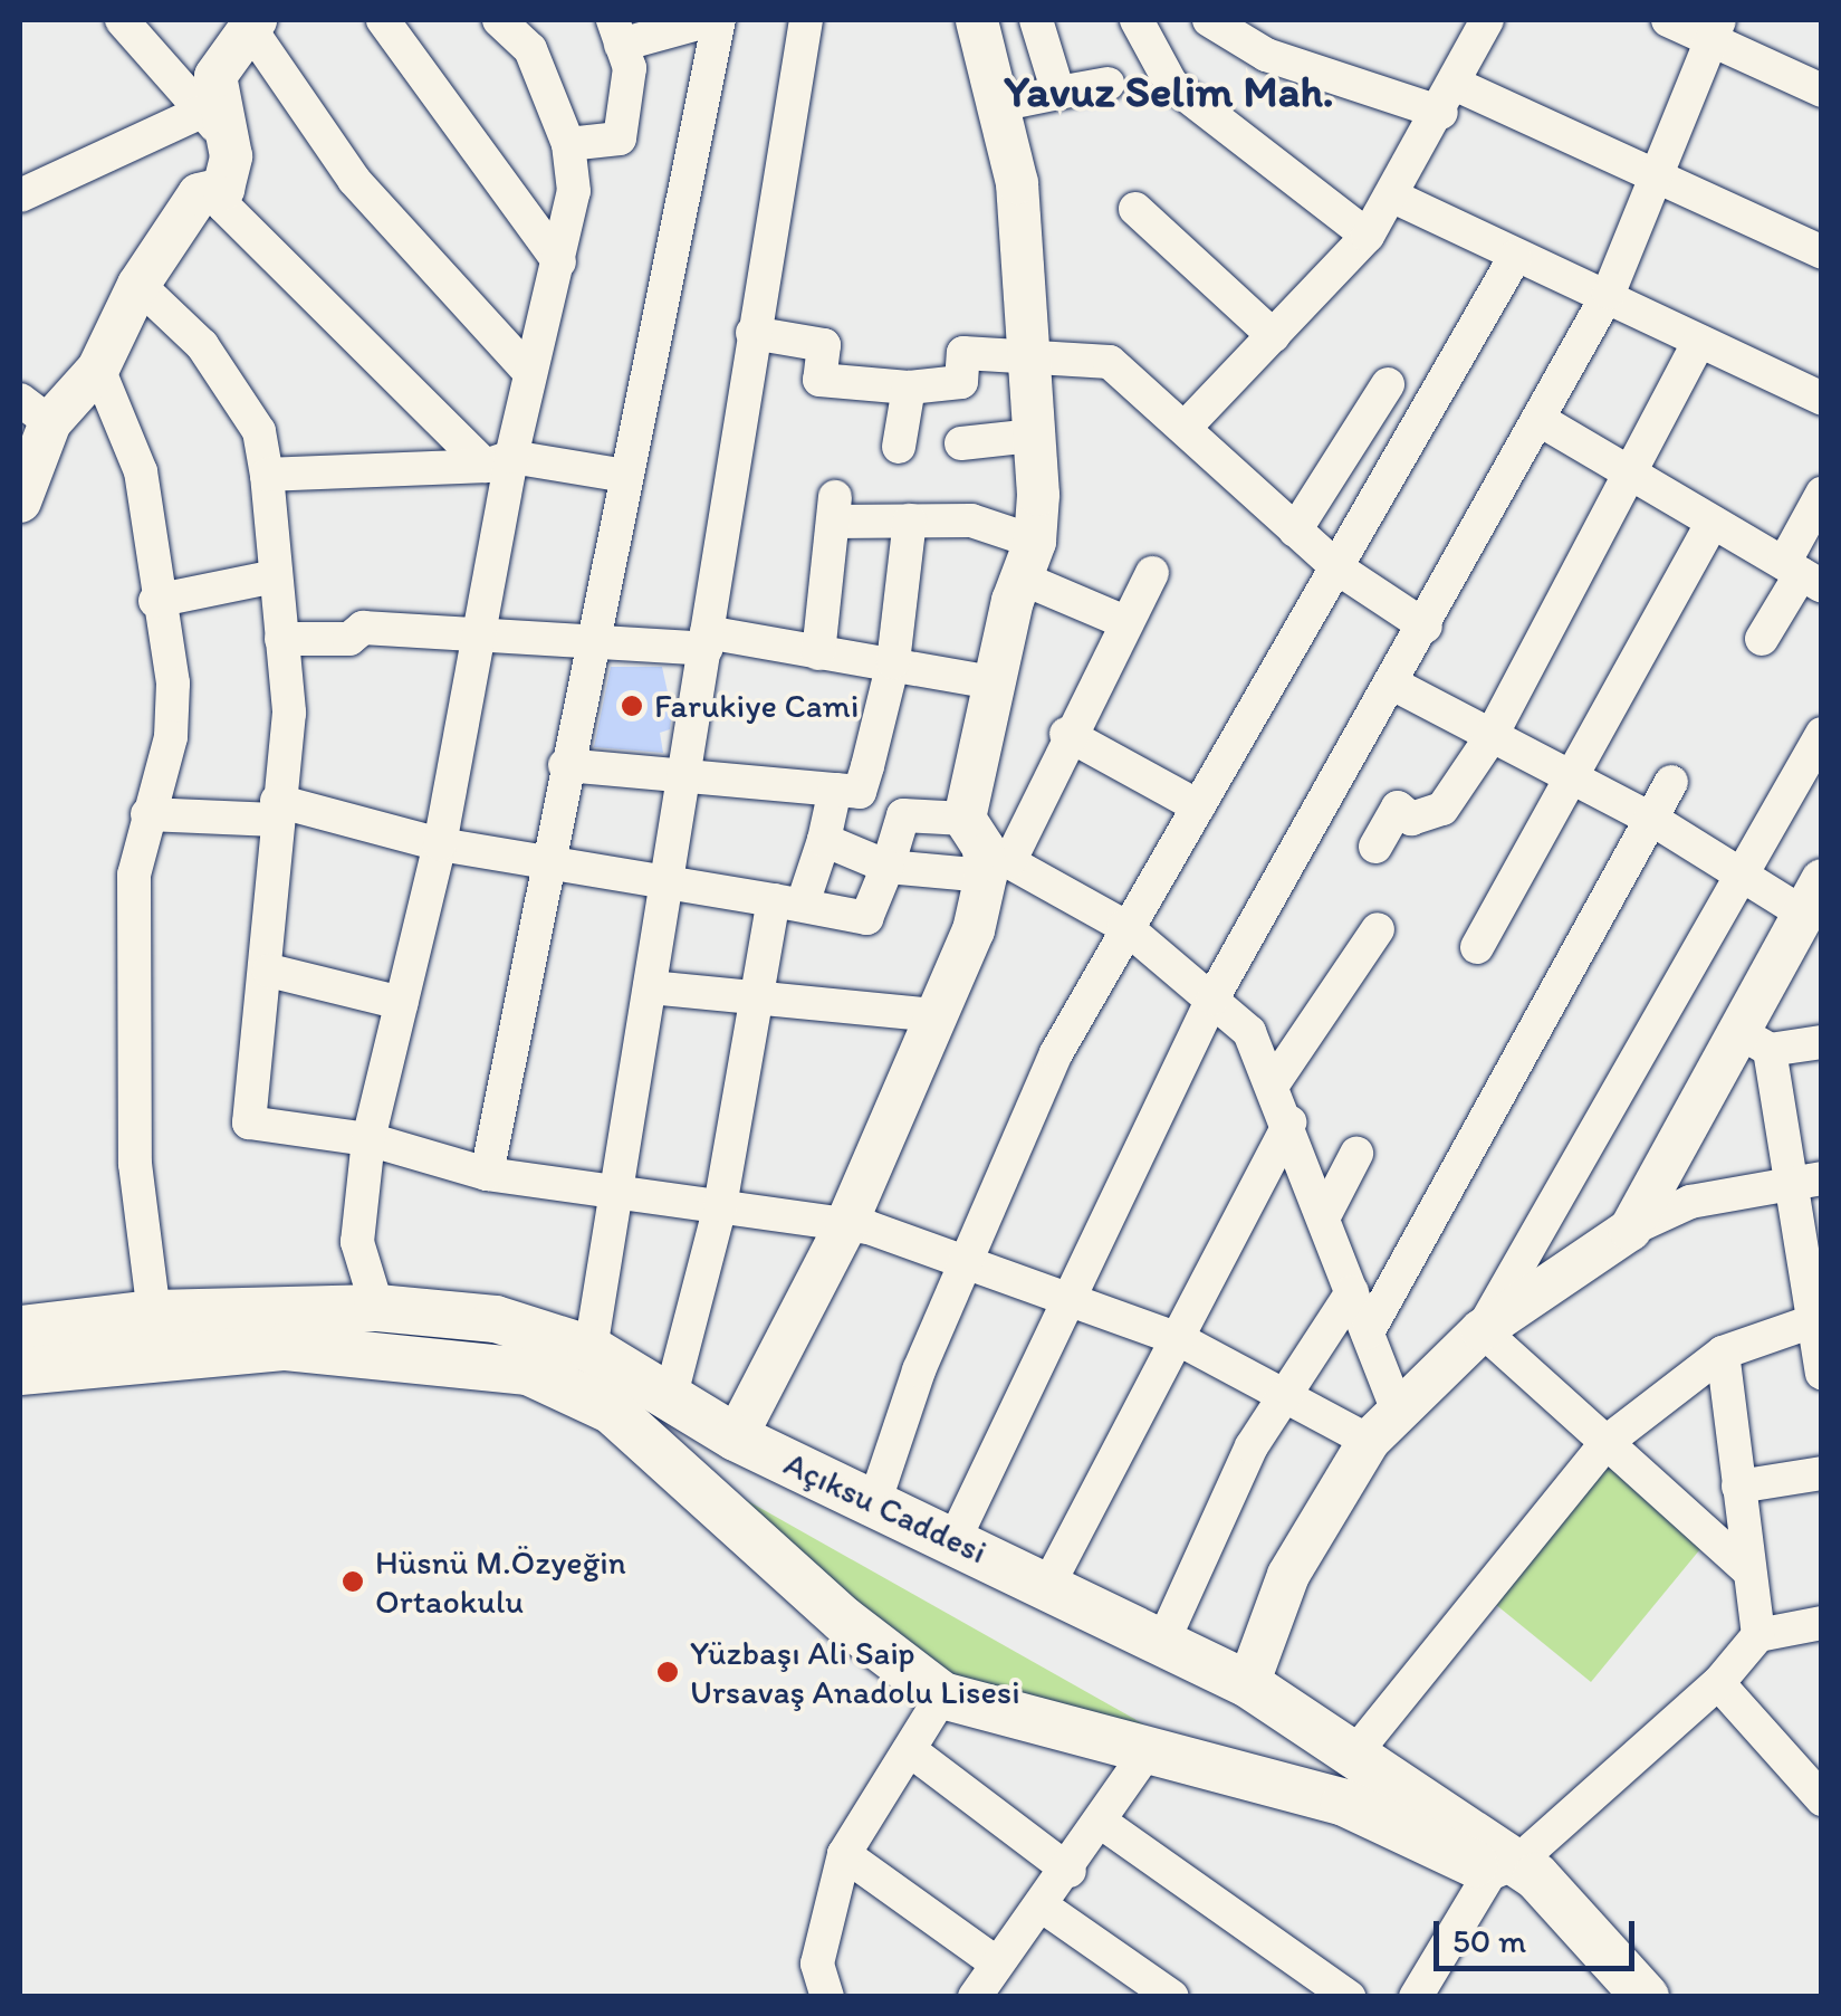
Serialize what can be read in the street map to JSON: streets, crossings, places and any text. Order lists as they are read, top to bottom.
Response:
{
  "streets": {
    "main road": ["Açıksu Caddesi"]
  },
  "districts": ["Yavuz Selim Mah."],
  "places": ["Farukiye Cami", "Hüsnü M.Özyeğin Ortaokulu", "Yüzbaşı Ali Saip Ursavaş Anadolu Lisesi"],
  "scale_bar": "50 m"
}
